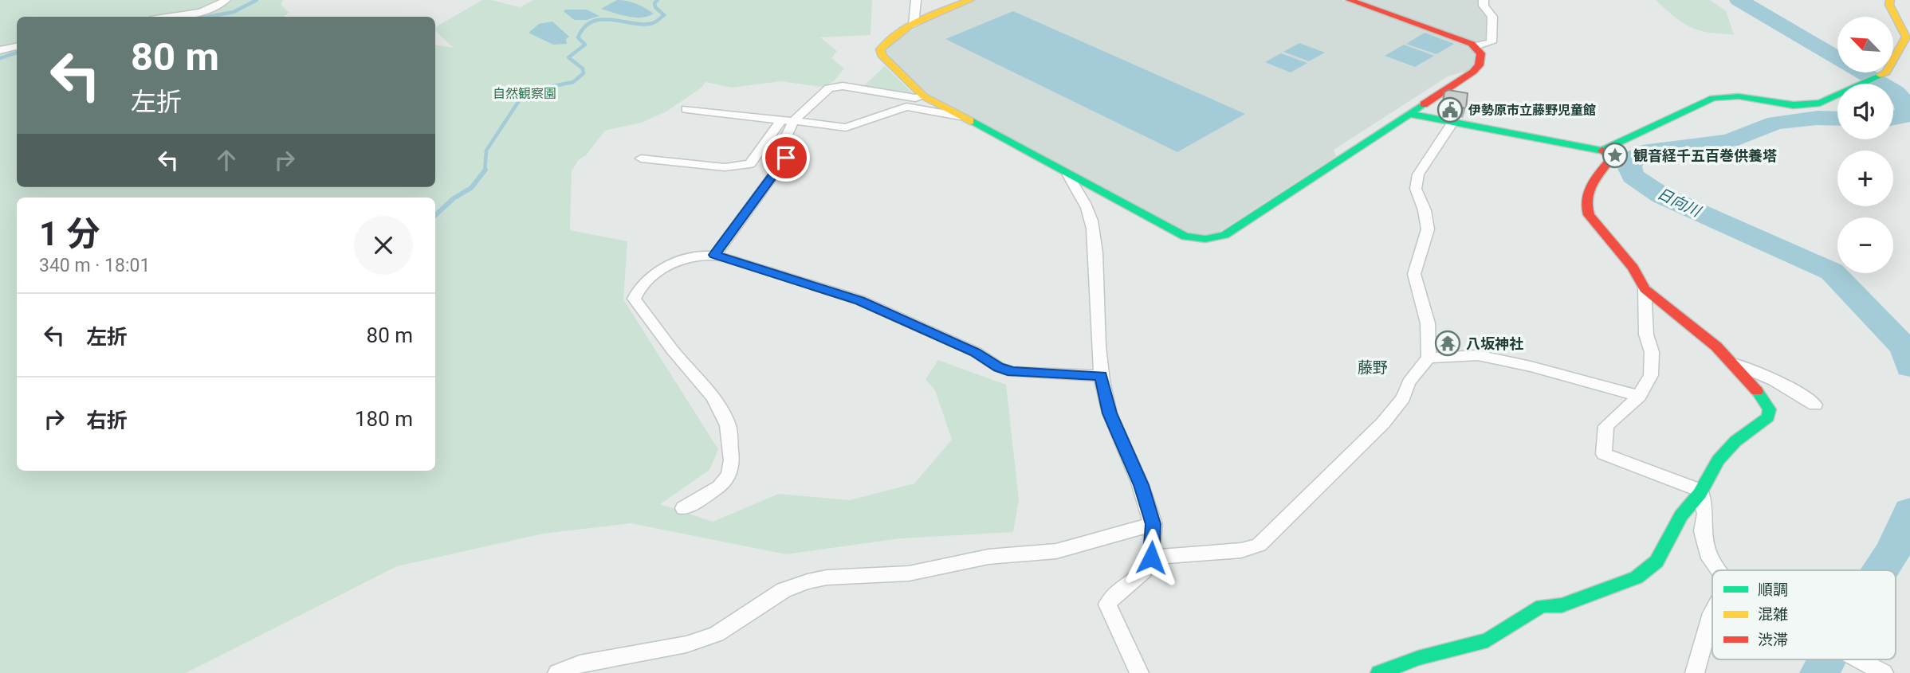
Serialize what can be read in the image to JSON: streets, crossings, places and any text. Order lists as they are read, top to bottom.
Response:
{
  "districts": ["藤野"],
  "water": ["日向川"],
  "parks": ["自然観察園"],
  "places": {
    "public building": ["伊勢原市立藤野児童館"],
    "place": ["観音経千五百巻供養塔"],
    "temple": ["八坂神社"]
  },
  "legend": ["順調", "混雑", "渋滞"],
  "north": "top left",
  "page": {
    "map_buttons": ["+", "−"],
    "turn": ["80 m", "左折"],
    "heading": ["1 分", "340 m · 18:01"],
    "list": [
      {
        "name": "左折",
        "value": "80 m"
      },
      {
        "name": "右折",
        "value": "180 m"
      }
    ]
  }
}
